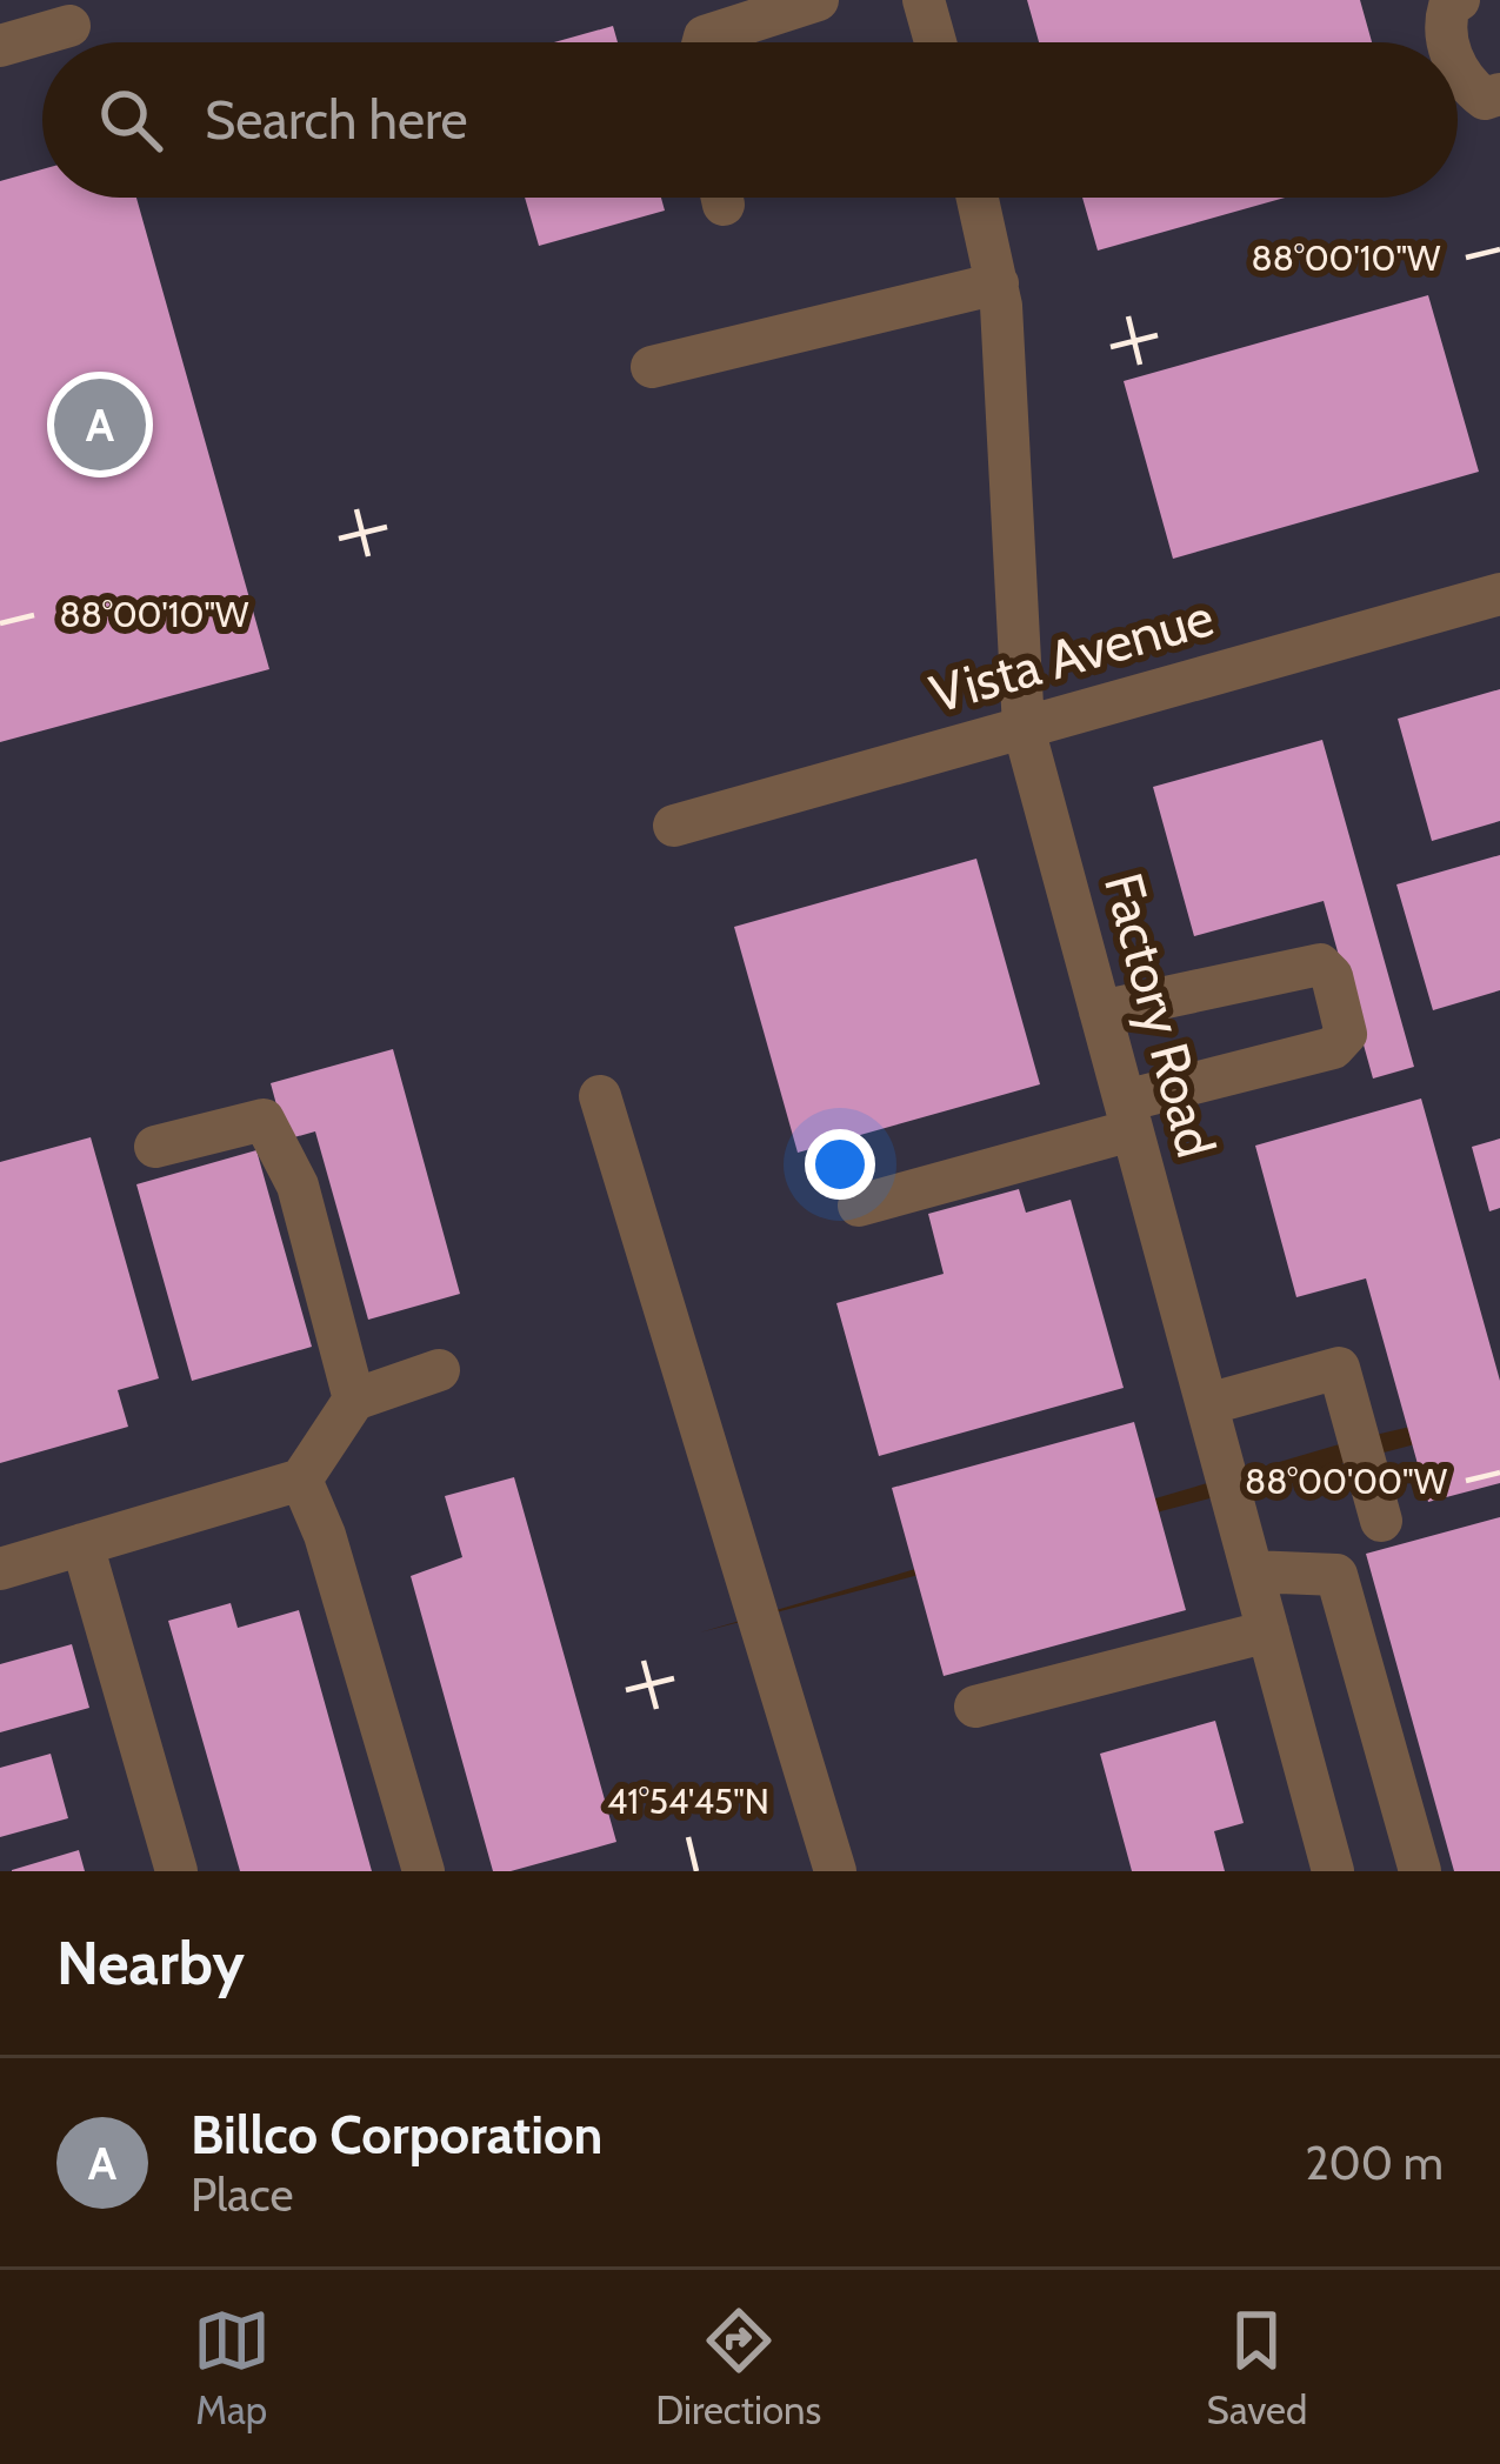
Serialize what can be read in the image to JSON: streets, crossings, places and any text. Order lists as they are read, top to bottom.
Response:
{
  "streets": {
    "street": ["Vista Avenue", "Factory Road"]
  },
  "crossings": [
    ["Vista Avenue", "Factory Road"]
  ],
  "page": {
    "search": "Search here",
    "pins": "A",
    "heading": "Nearby",
    "list": [
      {
        "mark": "A",
        "name": "Billco Corporation",
        "note": "Place",
        "value": "200 m"
      }
    ],
    "nav": ["Map", "Directions", "Saved"]
  },
  "coordinates": ["88°00'10\"W", "88°00'00\"W", "41°54'45\"N"]
}
